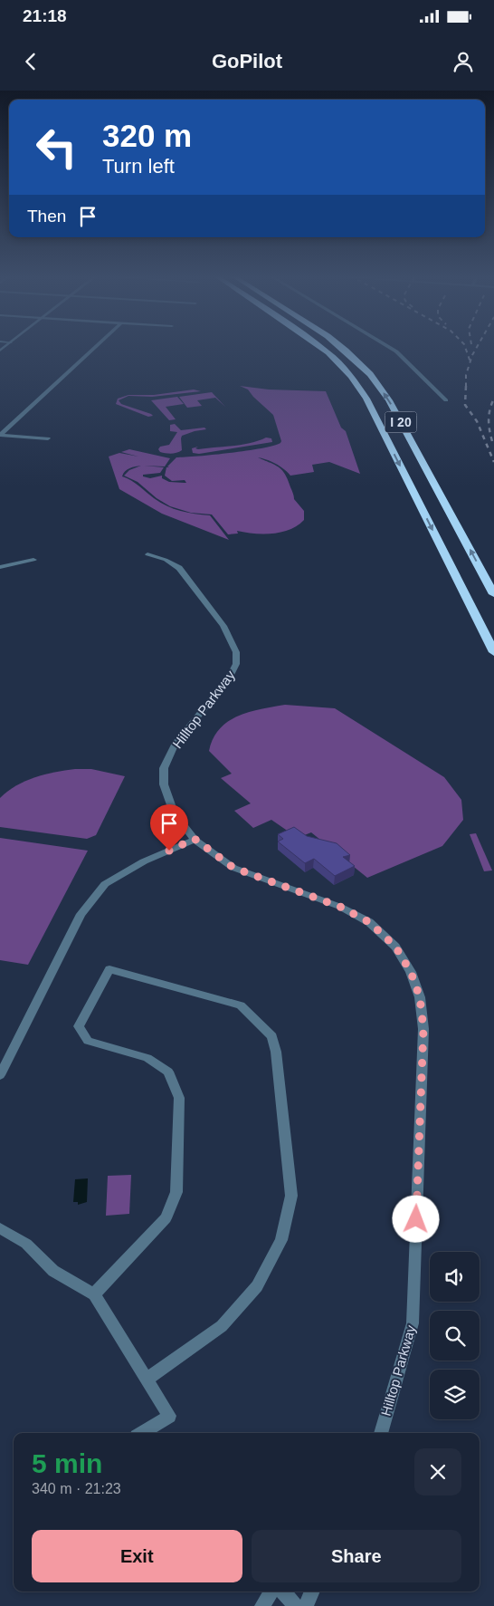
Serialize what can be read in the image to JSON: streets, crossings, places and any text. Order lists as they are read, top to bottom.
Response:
{
  "streets": {
    "highway": ["I 20"],
    "street": ["Hilltop Parkway"]
  },
  "page": {
    "status": "21:18",
    "header": "GoPilot",
    "turn": ["320 m", "Turn left"],
    "then": "Then",
    "heading": ["5 min", "340 m · 21:23"],
    "buttons": ["Exit", "Share"]
  }
}
